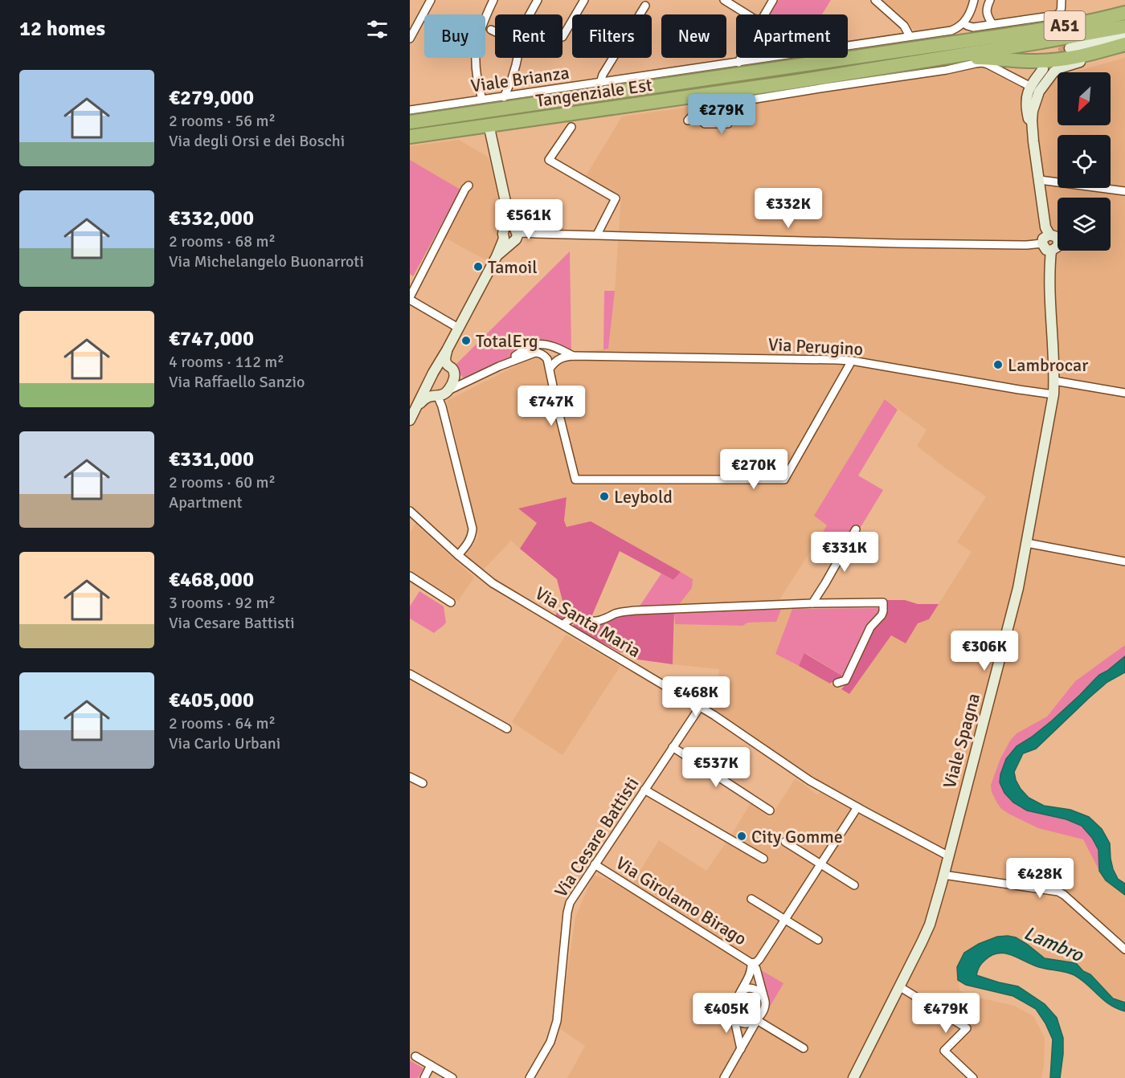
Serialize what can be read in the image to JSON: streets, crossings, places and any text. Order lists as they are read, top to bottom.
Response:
{
  "streets": {
    "highway": ["A51", "Tangenziale Est"],
    "street": [
      "Viale Brianza",
      "Via Perugino",
      "Via Santa Maria",
      "Viale Spagna",
      "Via Cesare Battisti",
      "Via Girolamo Birago"
    ]
  },
  "crossings": [
    ["Via Perugino", "Viale Spagna"],
    ["Via Santa Maria", "Viale Spagna"],
    ["Via Santa Maria", "Via Cesare Battisti"],
    ["Via Cesare Battisti", "Via Girolamo Birago"]
  ],
  "water": ["Lambro"],
  "places": [
    "Tamoil",
    "TotalErg",
    "Lambrocar",
    "Leybold",
    "City Gomme"
  ],
  "north": "bottom left",
  "page": {
    "heading": "12 homes",
    "chip": [
      "Buy",
      "Rent",
      "Filters",
      "New",
      "Apartment"
    ],
    "list": [
      {
        "name": "€279,000",
        "note": "2 rooms · 56 m² · Via degli Orsi e dei Boschi"
      },
      {
        "name": "€332,000",
        "note": "2 rooms · 68 m² · Via Michelangelo Buonarroti"
      },
      {
        "name": "€747,000",
        "note": "4 rooms · 112 m² · Via Raffaello Sanzio"
      },
      {
        "name": "€331,000",
        "note": "2 rooms · 60 m² · Apartment"
      },
      {
        "name": "€468,000",
        "note": "3 rooms · 92 m² · Via Cesare Battisti"
      },
      {
        "name": "€405,000",
        "note": "2 rooms · 64 m² · Via Carlo Urbani"
      }
    ],
    "price": [
      "€279K",
      "€332K",
      "€561K",
      "€747K",
      "€270K",
      "€331K",
      "€306K",
      "€468K",
      "€537K",
      "€428K",
      "€405K",
      "€479K"
    ]
  }
}
